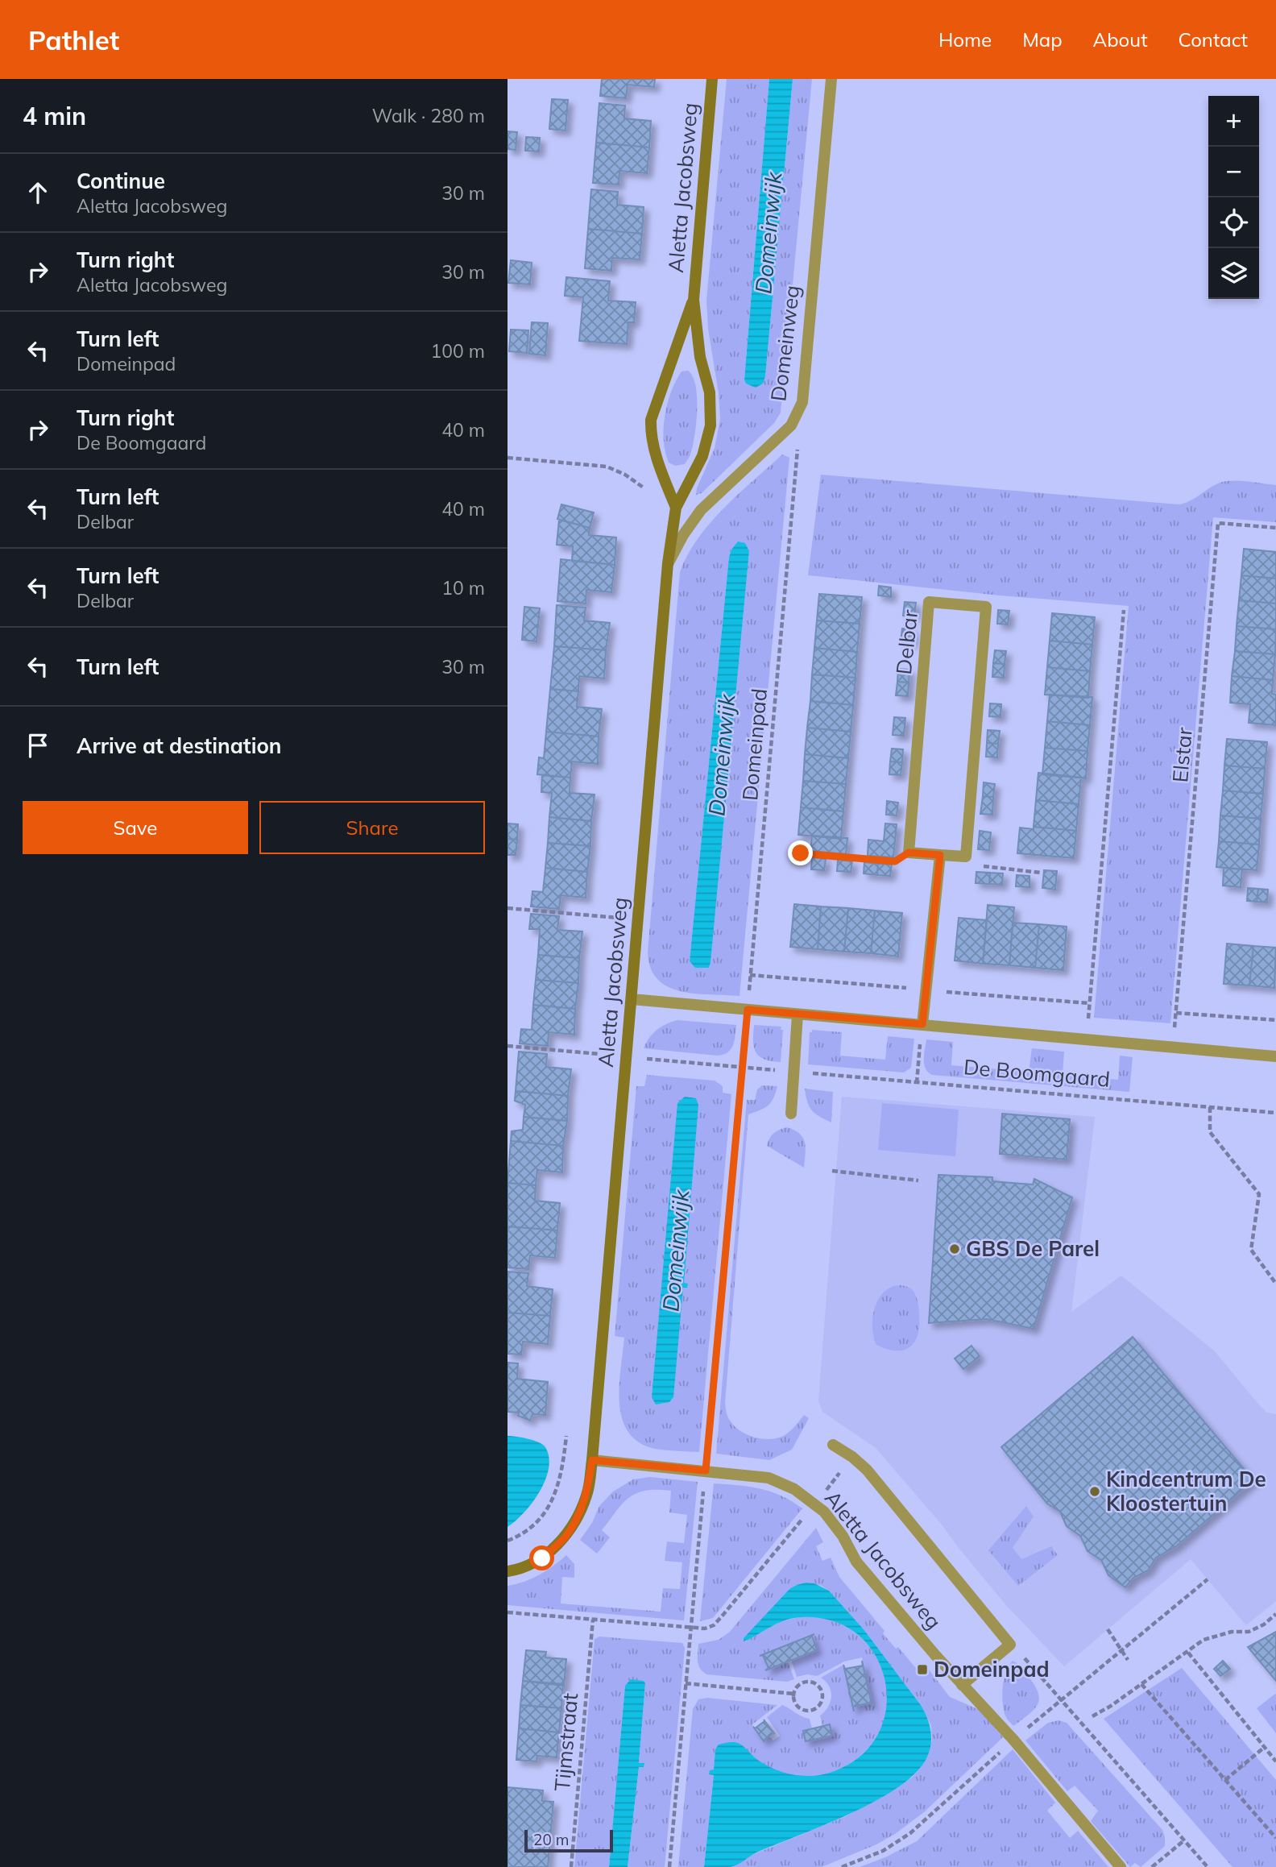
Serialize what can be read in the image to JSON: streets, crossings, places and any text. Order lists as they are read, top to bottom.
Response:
{
  "streets": {
    "street": [
      "Aletta Jacobsweg",
      "Domeinweg",
      "Delbar",
      "De Boomgaard"
    ],
    "path": ["Domeinpad", "Elstar", "Tijmstraat"]
  },
  "crossings": [
    ["Aletta Jacobsweg", "Domeinweg"],
    ["Aletta Jacobsweg", "Domeinpad"],
    ["Aletta Jacobsweg", "De Boomgaard"],
    ["Domeinweg", "Domeinpad"],
    ["Domeinpad", "De Boomgaard"],
    ["Elstar", "De Boomgaard"]
  ],
  "water": ["Domeinwijk"],
  "places": {
    "other": ["GBS De Parel", "Kindcentrum De Kloostertuin"],
    "transit": ["Domeinpad"]
  },
  "scale_bar": "20 m",
  "page": {
    "header": "Pathlet",
    "nav": [
      "Home",
      "Map",
      "About",
      "Contact"
    ],
    "heading": ["4 min", "Walk · 280 m"],
    "map_buttons": ["+", "−"],
    "list": [
      ["Continue", "Aletta Jacobsweg", "30 m"],
      ["Turn right", "Aletta Jacobsweg", "30 m"],
      ["Turn left", "Domeinpad", "100 m"],
      ["Turn right", "De Boomgaard", "40 m"],
      ["Turn left", "Delbar", "40 m"],
      ["Turn left", "Delbar", "10 m"],
      ["Turn left", "30 m"],
      "Arrive at destination"
    ],
    "buttons": ["Save", "Share"],
    "scale": "20 m"
  }
}
